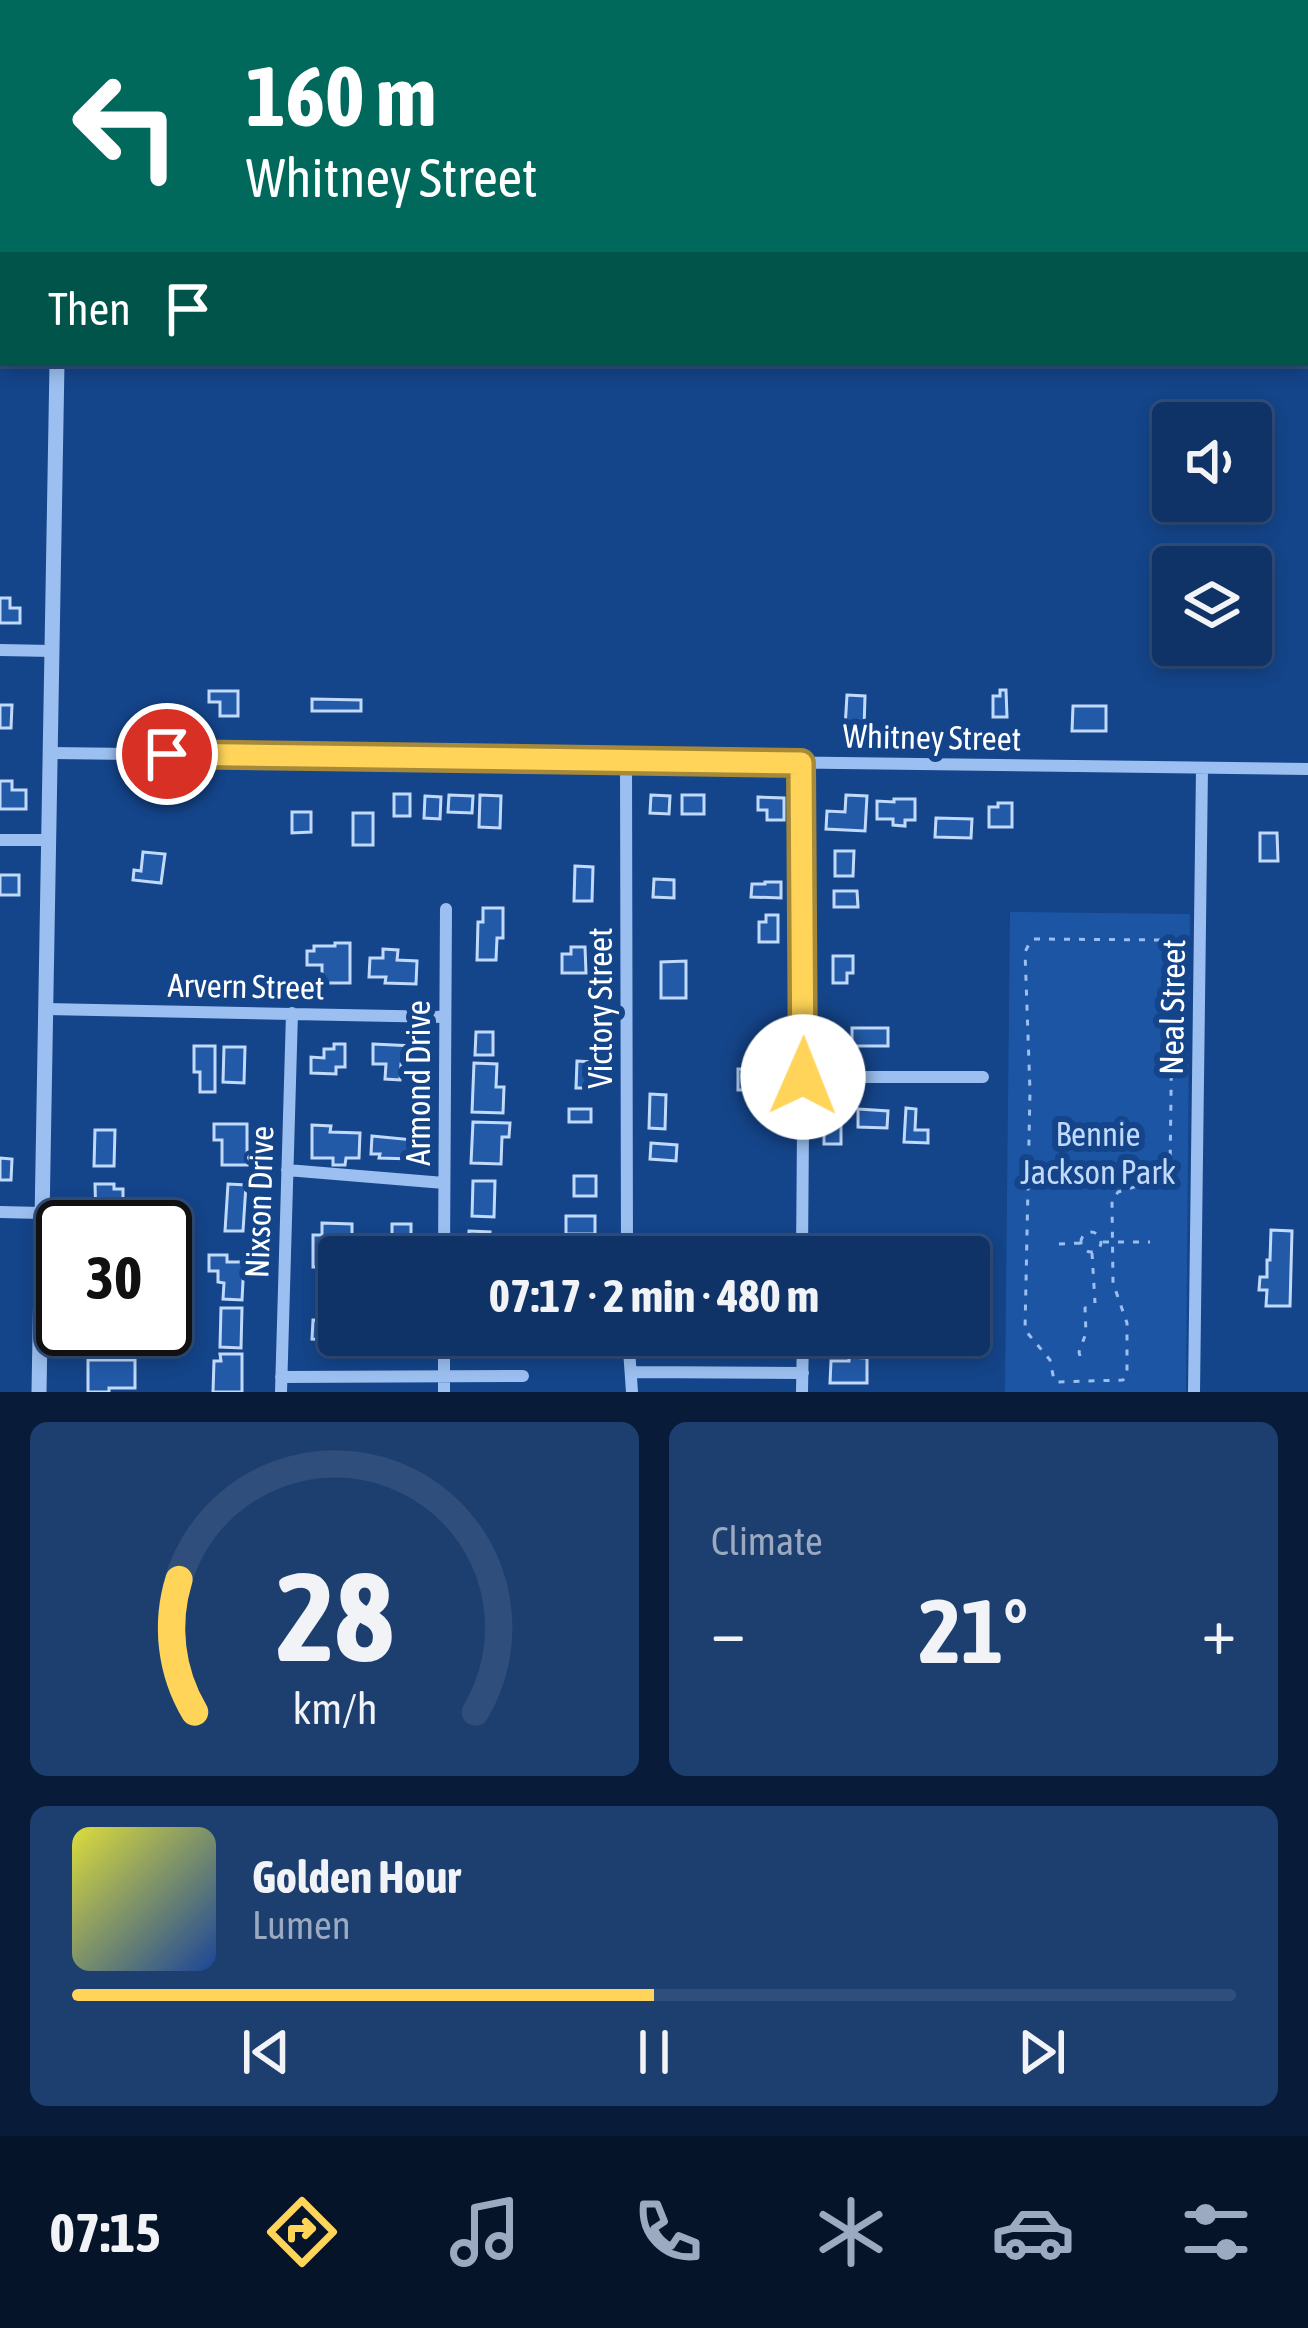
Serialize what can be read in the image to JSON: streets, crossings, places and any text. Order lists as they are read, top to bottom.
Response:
{
  "streets": {
    "street": [
      "Whitney Street",
      "Arvern Street",
      "Neal Street",
      "Victory Street",
      "Armond Drive",
      "Nixson Drive"
    ]
  },
  "crossings": [
    ["Whitney Street", "Neal Street"],
    ["Whitney Street", "Victory Street"],
    ["Arvern Street", "Armond Drive"],
    ["Arvern Street", "Nixson Drive"]
  ],
  "parks": ["Bennie Jackson Park"],
  "page": {
    "turn": ["160 m", "Whitney Street"],
    "then": "Then",
    "limit": "30",
    "trip": "07:17 · 2 min · 480 m",
    "tile": "Climate",
    "heat": ["−", "21°", "+"],
    "song": ["Golden Hour", "Lumen"],
    "tabs": "07:15",
    "gauge": ["28", "km/h"]
  }
}
